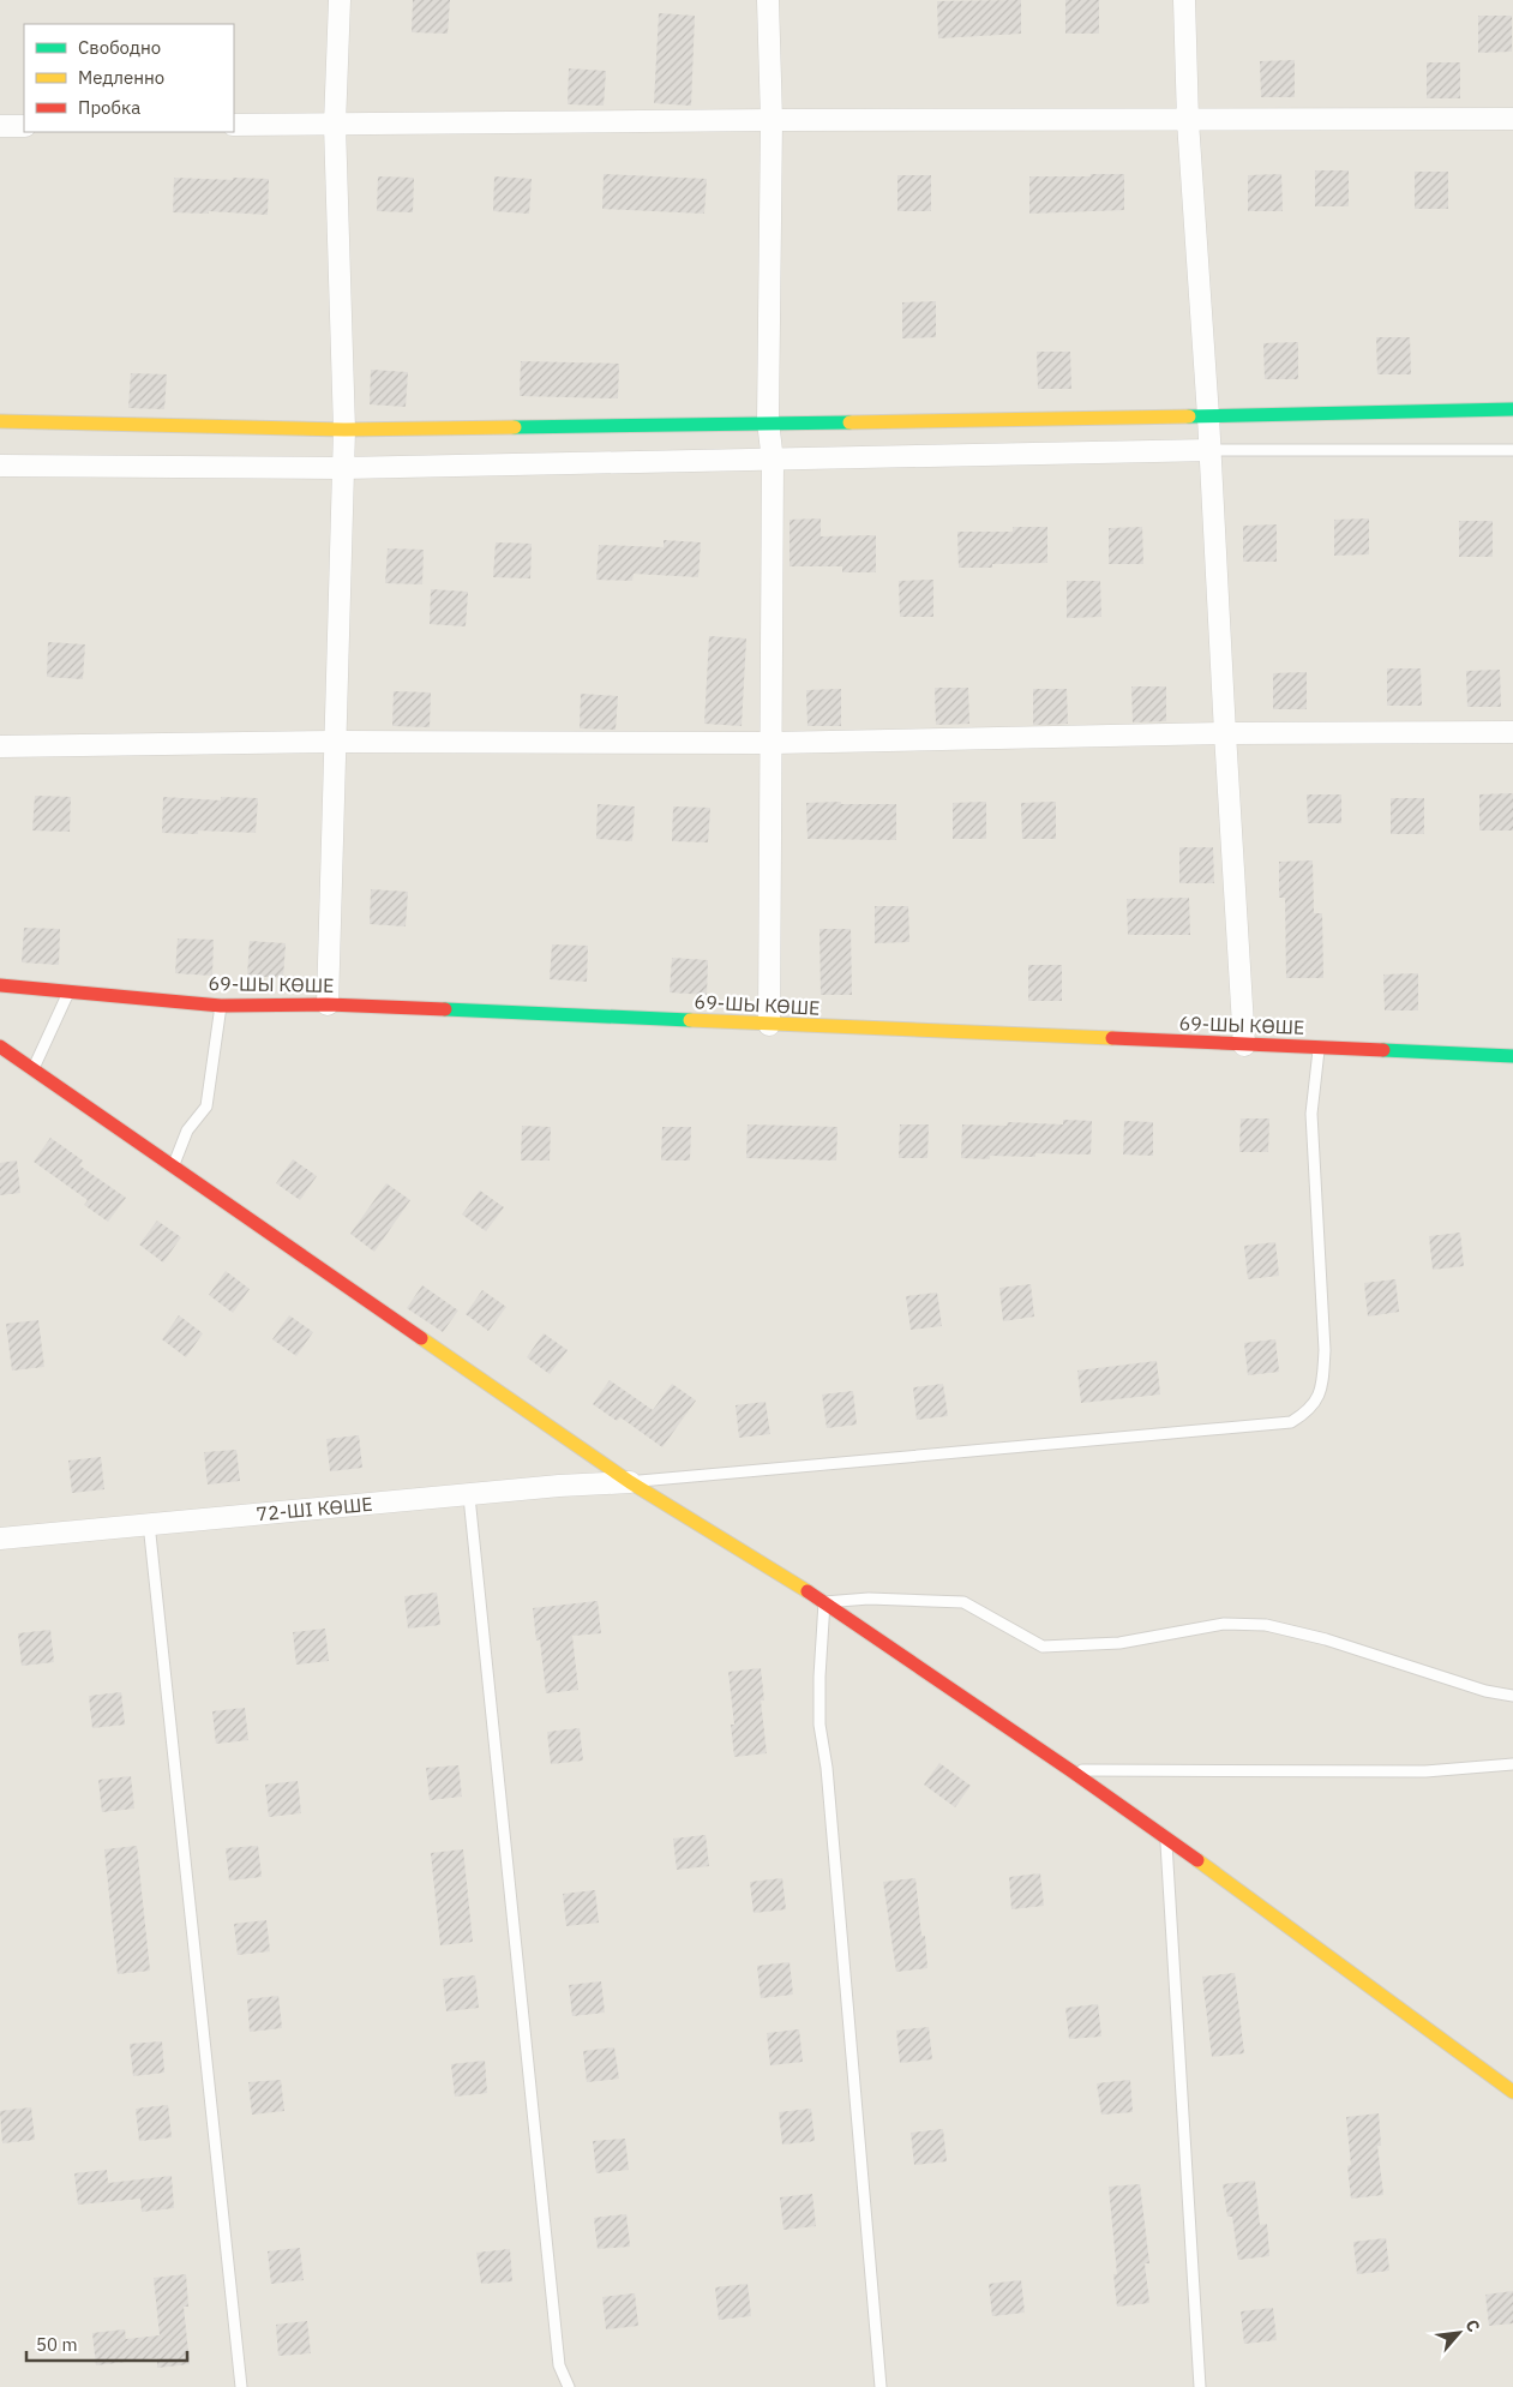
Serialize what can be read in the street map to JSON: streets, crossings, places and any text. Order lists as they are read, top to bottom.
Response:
{
  "streets": {
    "street": ["69-ШЫ КӨШЕ", "72-ШІ КӨШЕ"]
  },
  "legend": ["Свободно", "Медленно", "Пробка"],
  "scale_bar": "50 m",
  "north": "top right"
}
